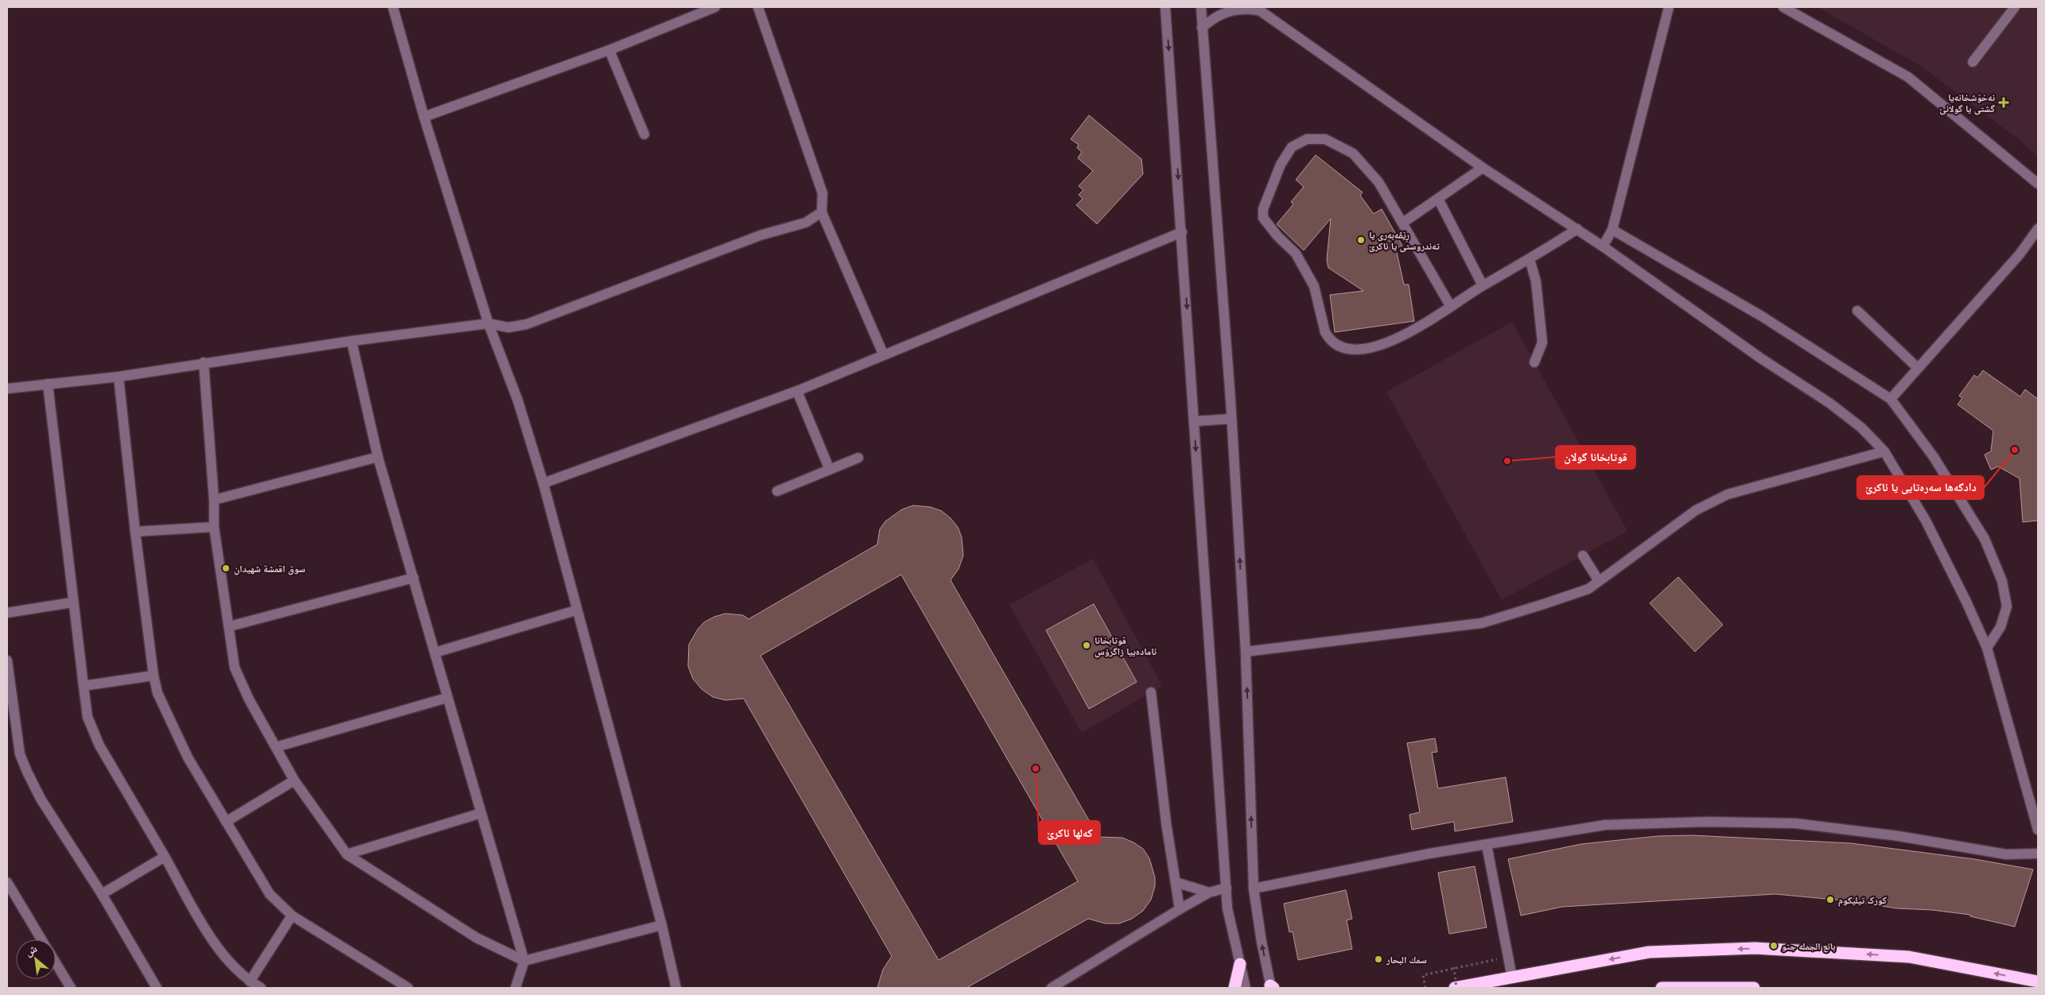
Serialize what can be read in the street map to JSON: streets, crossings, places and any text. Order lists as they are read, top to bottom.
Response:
{
  "places": {
    "health": ["نەخۆشخانەیا گشتی یا گولانێ"],
    "other": [
      "ڕێڤەبەری یا تەندروستی یا ئاکرێ",
      "دادگەها سەرەتایی یا ئاکرێ",
      "قوتابخانا گولان",
      "سوق اقمشة شهيدان",
      "قوتابخانا ئامادەییا زاگرۆس",
      "کەلها ئاکرێ",
      "کورک تيليكوم",
      "بائع الجملە جتو",
      "سمك البحار"
    ]
  },
  "north": "top left"
}
